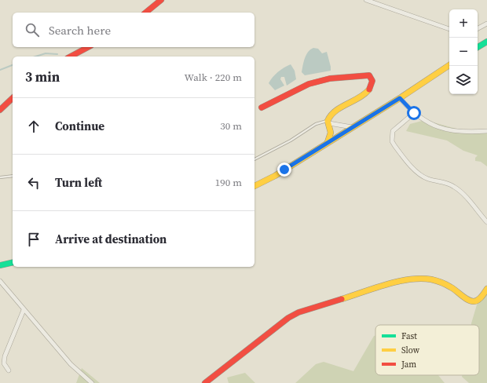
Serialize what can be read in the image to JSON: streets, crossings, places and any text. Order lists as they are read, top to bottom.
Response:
{
  "legend": ["Fast", "Slow", "Jam"],
  "page": {
    "map_buttons": ["+", "−"],
    "search": "Search here",
    "heading": ["3 min", "Walk · 220 m"],
    "list": [
      ["Continue", "30 m"],
      ["Turn left", "190 m"],
      "Arrive at destination"
    ]
  }
}
